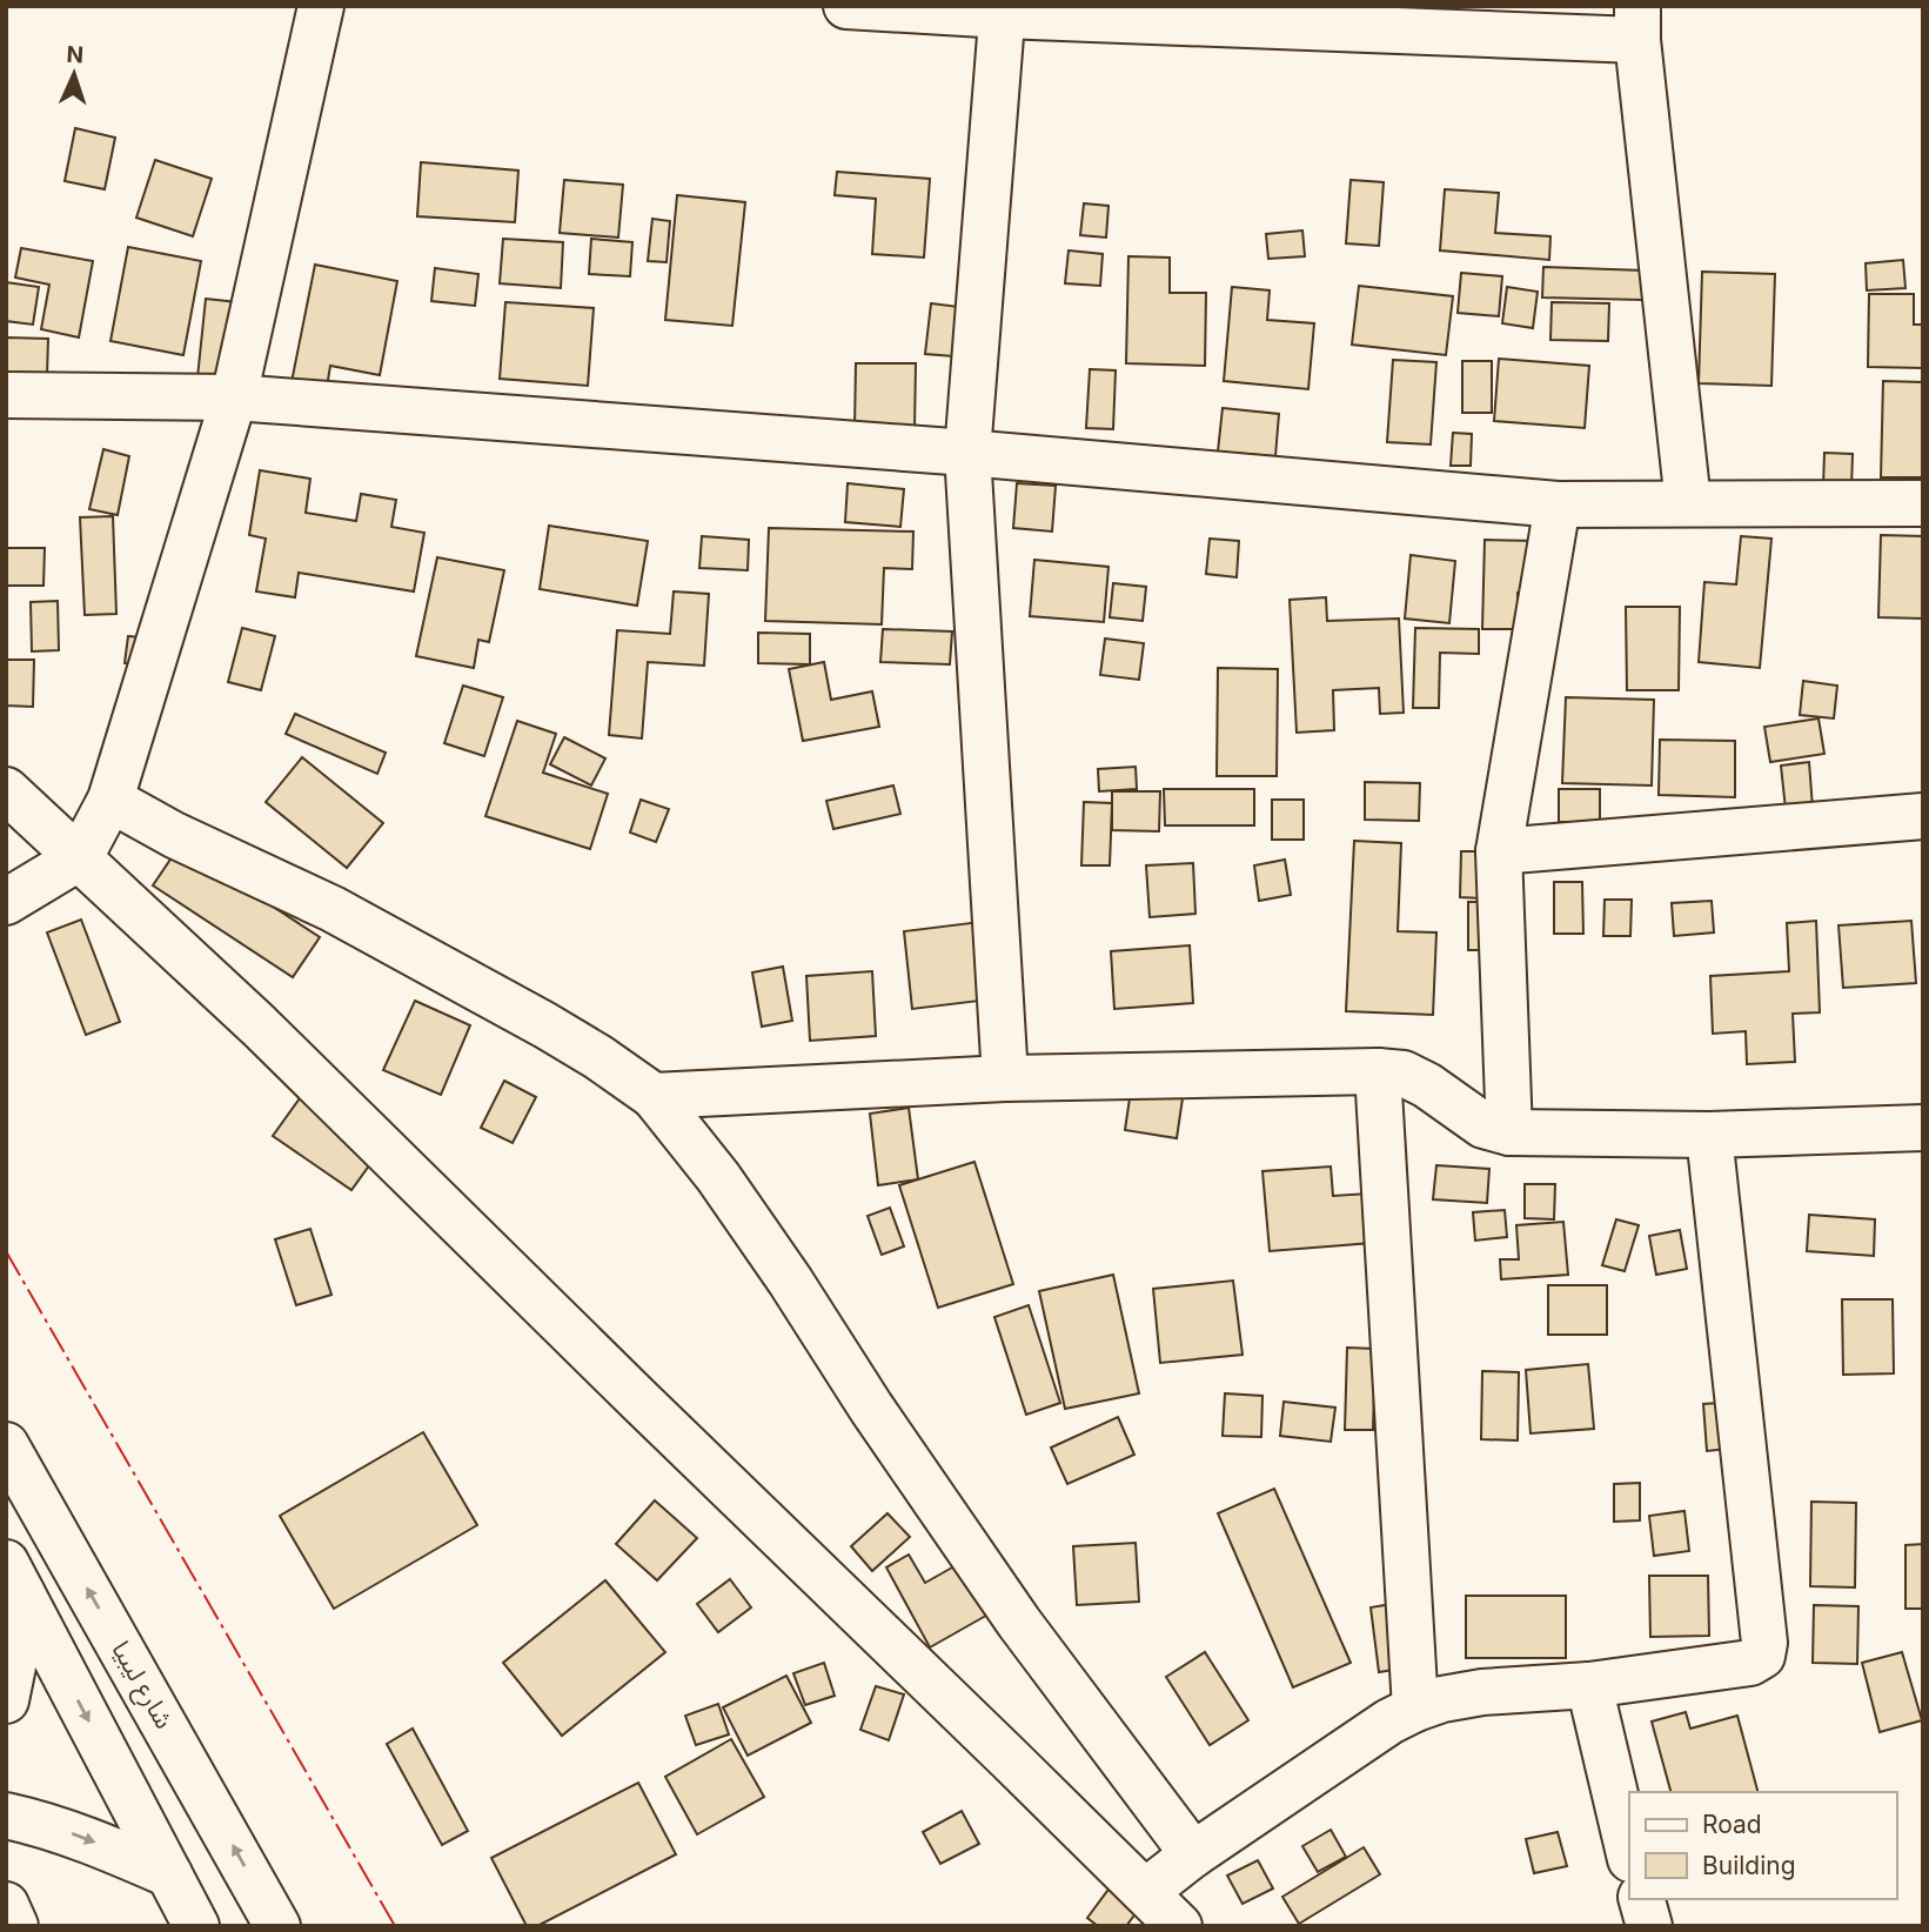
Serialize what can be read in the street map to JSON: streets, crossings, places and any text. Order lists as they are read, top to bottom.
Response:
{
  "streets": {
    "street": ["شارع ليبيا"]
  },
  "legend": ["Road", "Building"],
  "north": "top"
}
